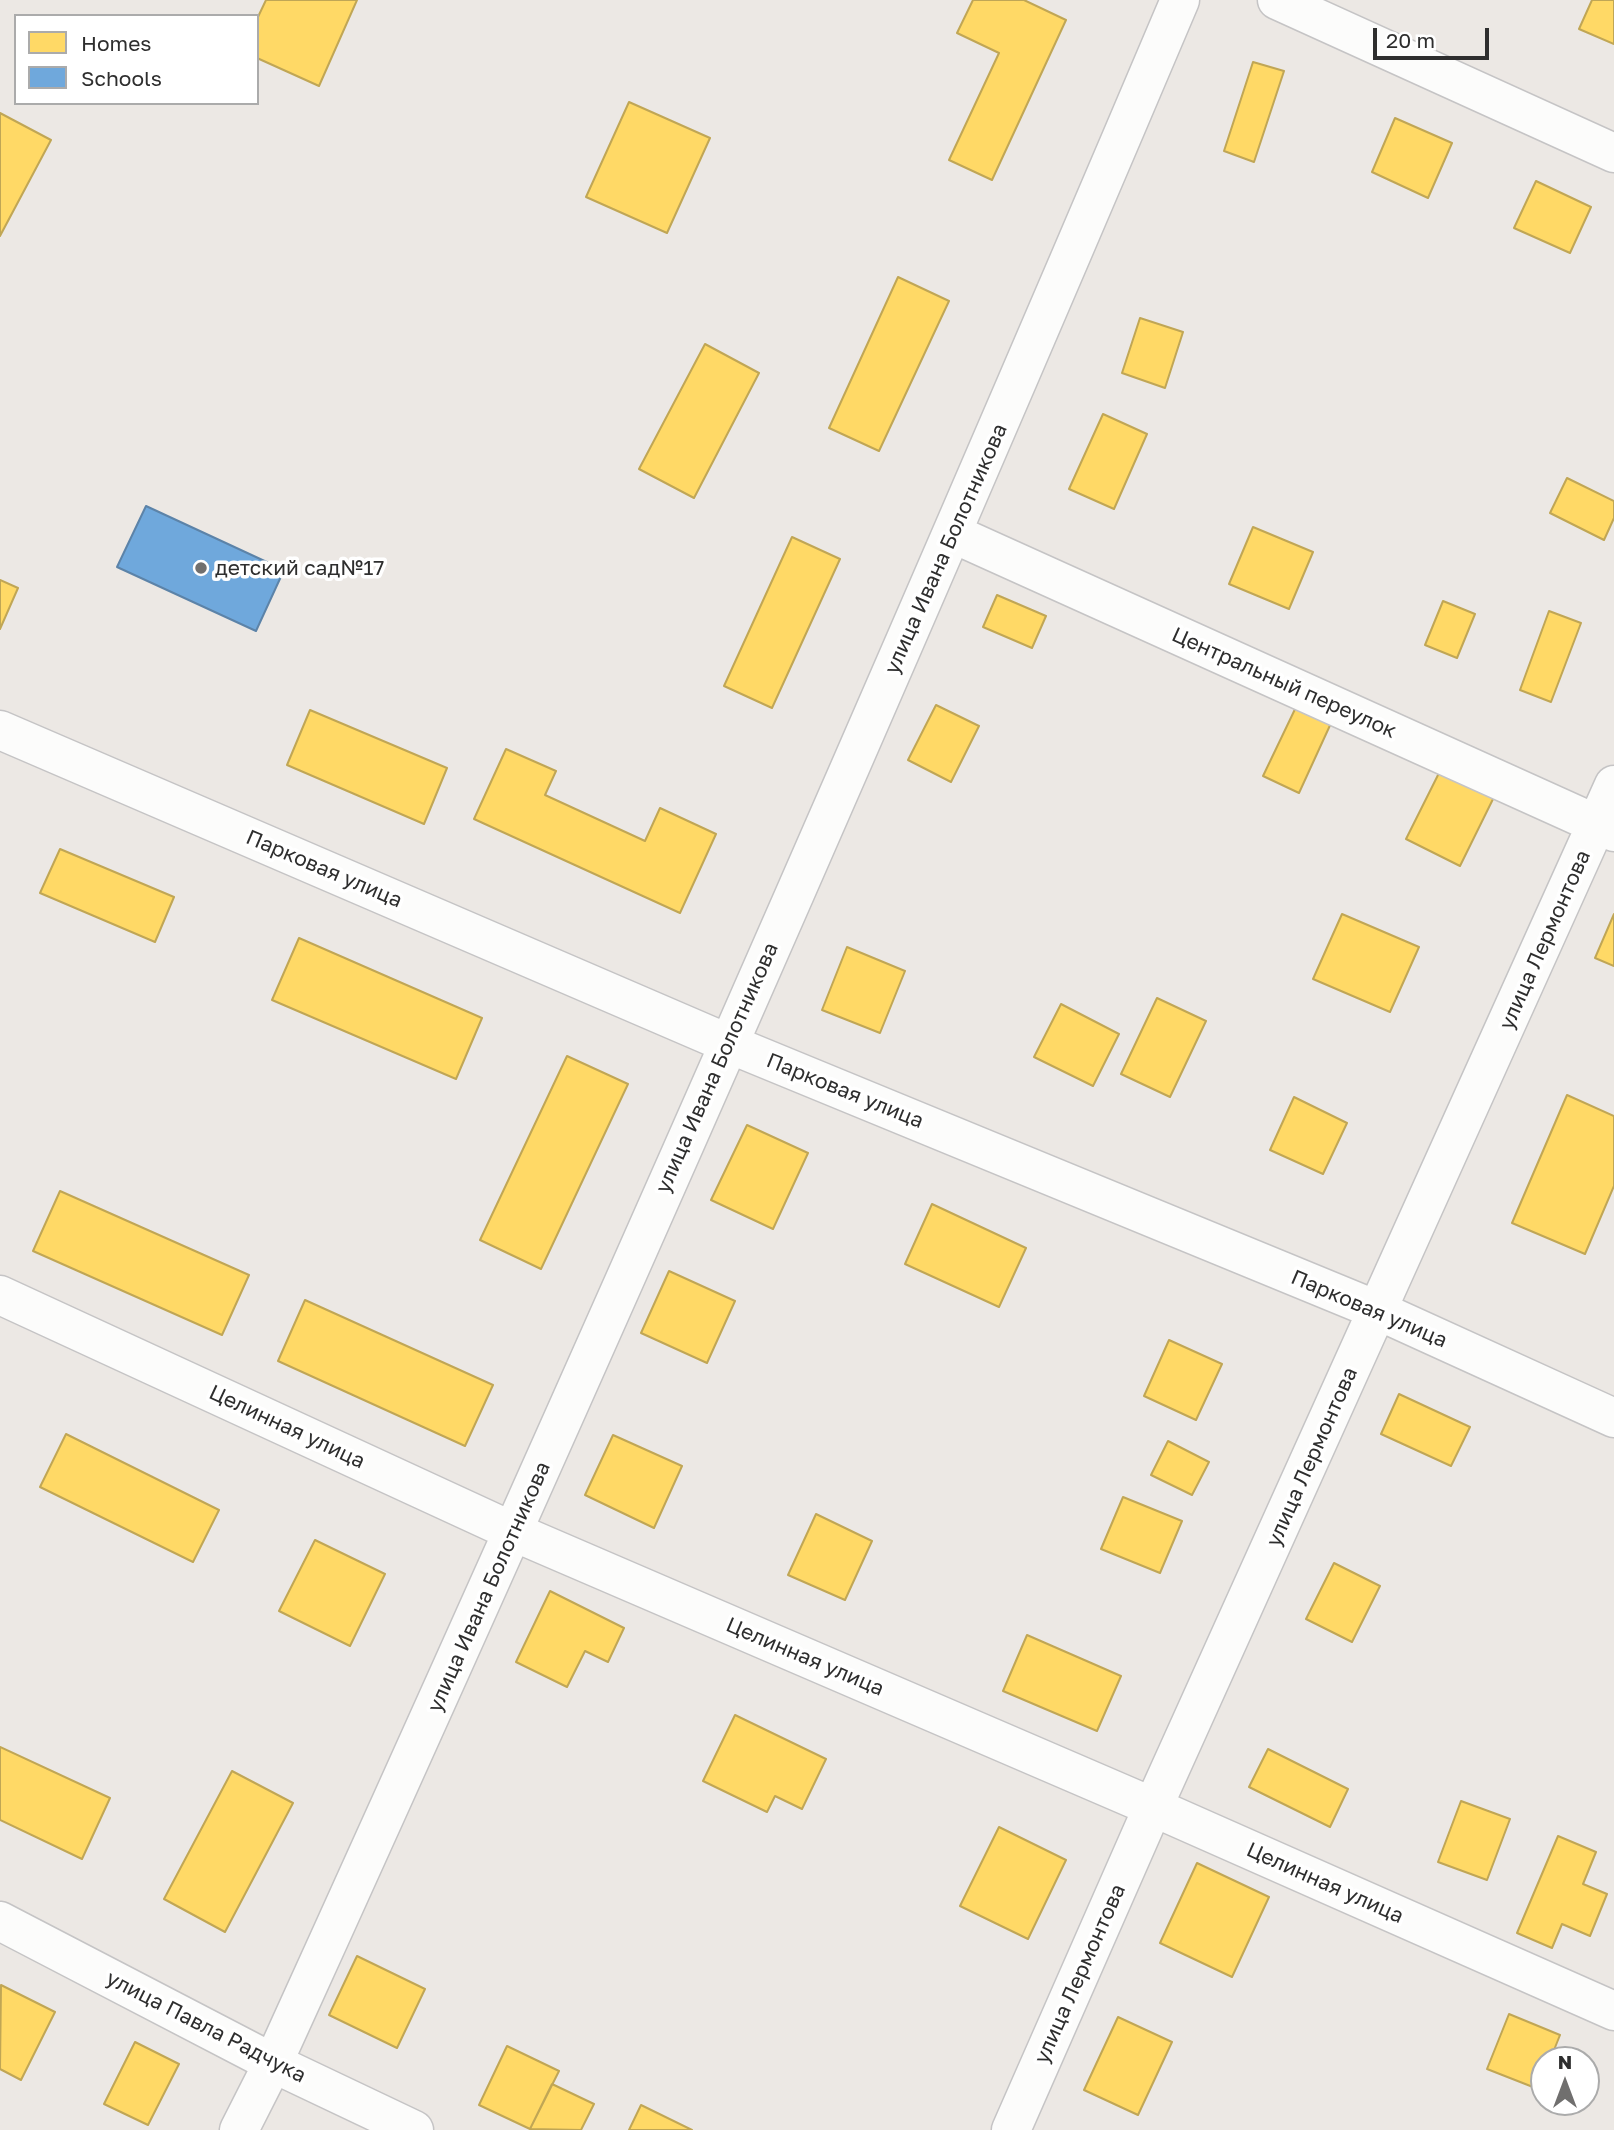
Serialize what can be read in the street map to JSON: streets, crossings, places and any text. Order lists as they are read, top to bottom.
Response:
{
  "streets": {
    "street": [
      "улица Ивана Болотникова",
      "Центральный переулок",
      "Парковая улица",
      "улица Лермонтова",
      "Целинная улица",
      "улица Павла Радчука"
    ]
  },
  "crossings": [
    ["улица Ивана Болотникова", "Центральный переулок"],
    ["улица Ивана Болотникова", "Парковая улица"],
    ["улица Ивана Болотникова", "Целинная улица"],
    ["улица Ивана Болотникова", "улица Павла Радчука"],
    ["Центральный переулок", "улица Лермонтова"],
    ["Парковая улица", "улица Лермонтова"],
    ["улица Лермонтова", "Целинная улица"]
  ],
  "places": ["детский сад№17"],
  "legend": ["Homes", "Schools"],
  "scale_bar": "20 m",
  "north": "top"
}
